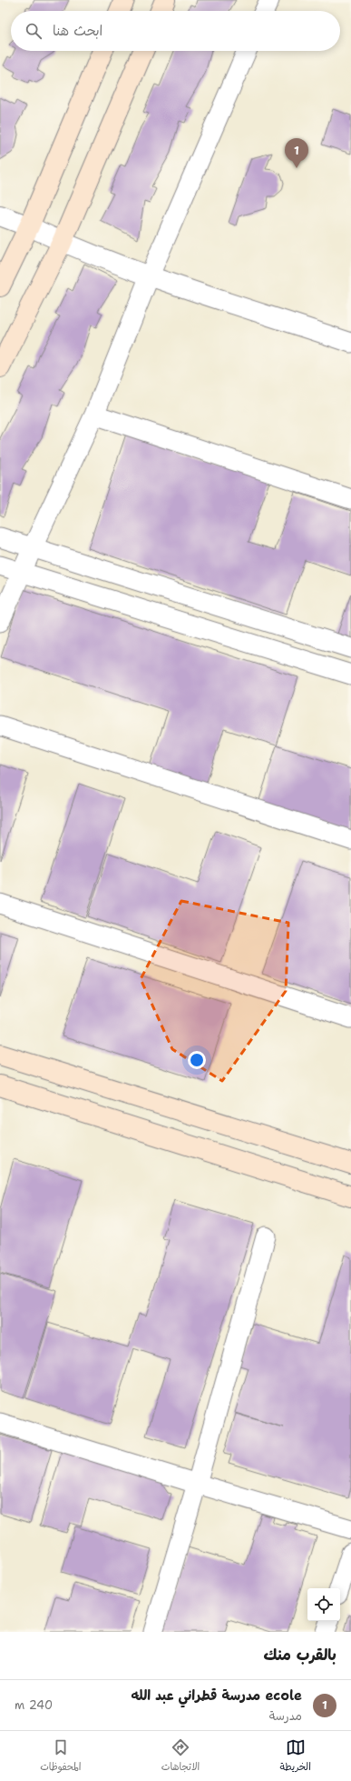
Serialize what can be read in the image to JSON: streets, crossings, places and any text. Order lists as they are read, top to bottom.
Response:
{
  "page": {
    "search": "ابحث هنا",
    "pins": "1",
    "heading": "بالقرب منك",
    "list": [
      {
        "mark": "1",
        "name": "ecole مدرسة قطراني عبد الله",
        "note": "مدرسة",
        "value": "240 m"
      }
    ],
    "nav": ["الخريطة", "الاتجاهات", "المحفوظات"]
  }
}
